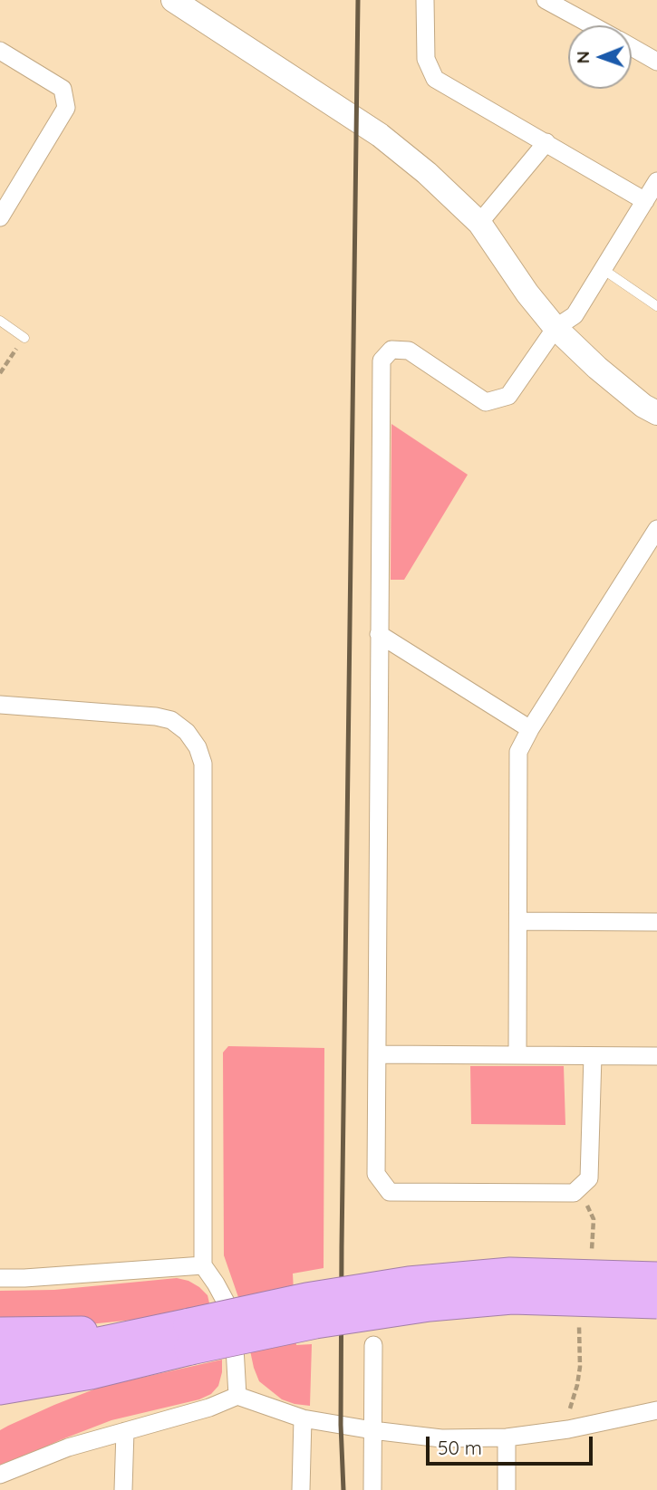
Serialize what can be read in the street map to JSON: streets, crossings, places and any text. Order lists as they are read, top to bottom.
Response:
{
  "scale_bar": "50 m",
  "north": "left"
}
